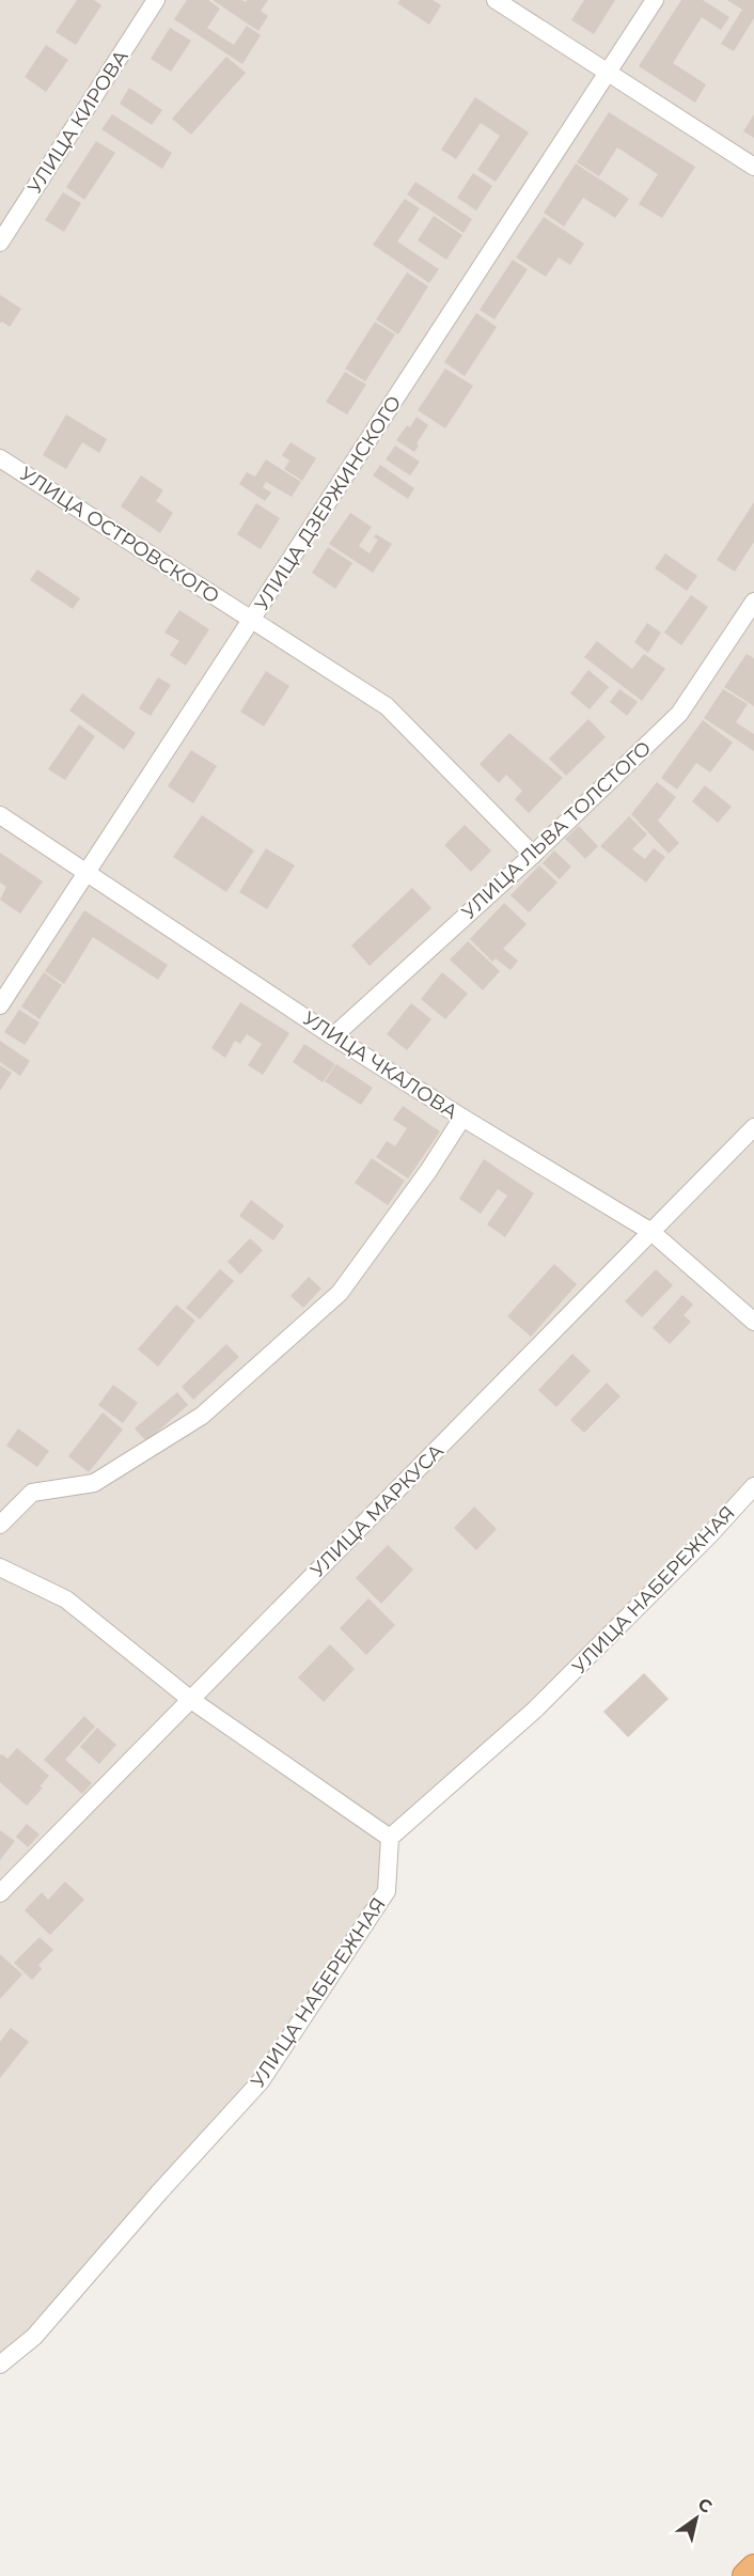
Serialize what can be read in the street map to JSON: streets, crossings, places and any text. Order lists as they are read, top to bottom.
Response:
{
  "streets": {
    "street": [
      "УЛИЦА КИРОВА",
      "УЛИЦА ДЗЕРЖИНСКОГО",
      "УЛИЦА ОСТРОВСКОГО",
      "УЛИЦА ЛЬВА ТОЛСТОГО",
      "УЛИЦА ЧКАЛОВА",
      "УЛИЦА МАРКУСА",
      "УЛИЦА НАБЕРЕЖНАЯ"
    ]
  },
  "crossings": [
    ["УЛИЦА ДЗЕРЖИНСКОГО", "УЛИЦА ОСТРОВСКОГО"],
    ["УЛИЦА ДЗЕРЖИНСКОГО", "УЛИЦА ЧКАЛОВА"],
    ["УЛИЦА ОСТРОВСКОГО", "УЛИЦА ЛЬВА ТОЛСТОГО"],
    ["УЛИЦА ЛЬВА ТОЛСТОГО", "УЛИЦА ЧКАЛОВА"],
    ["УЛИЦА ЧКАЛОВА", "УЛИЦА МАРКУСА"]
  ],
  "north": "top right"
}
